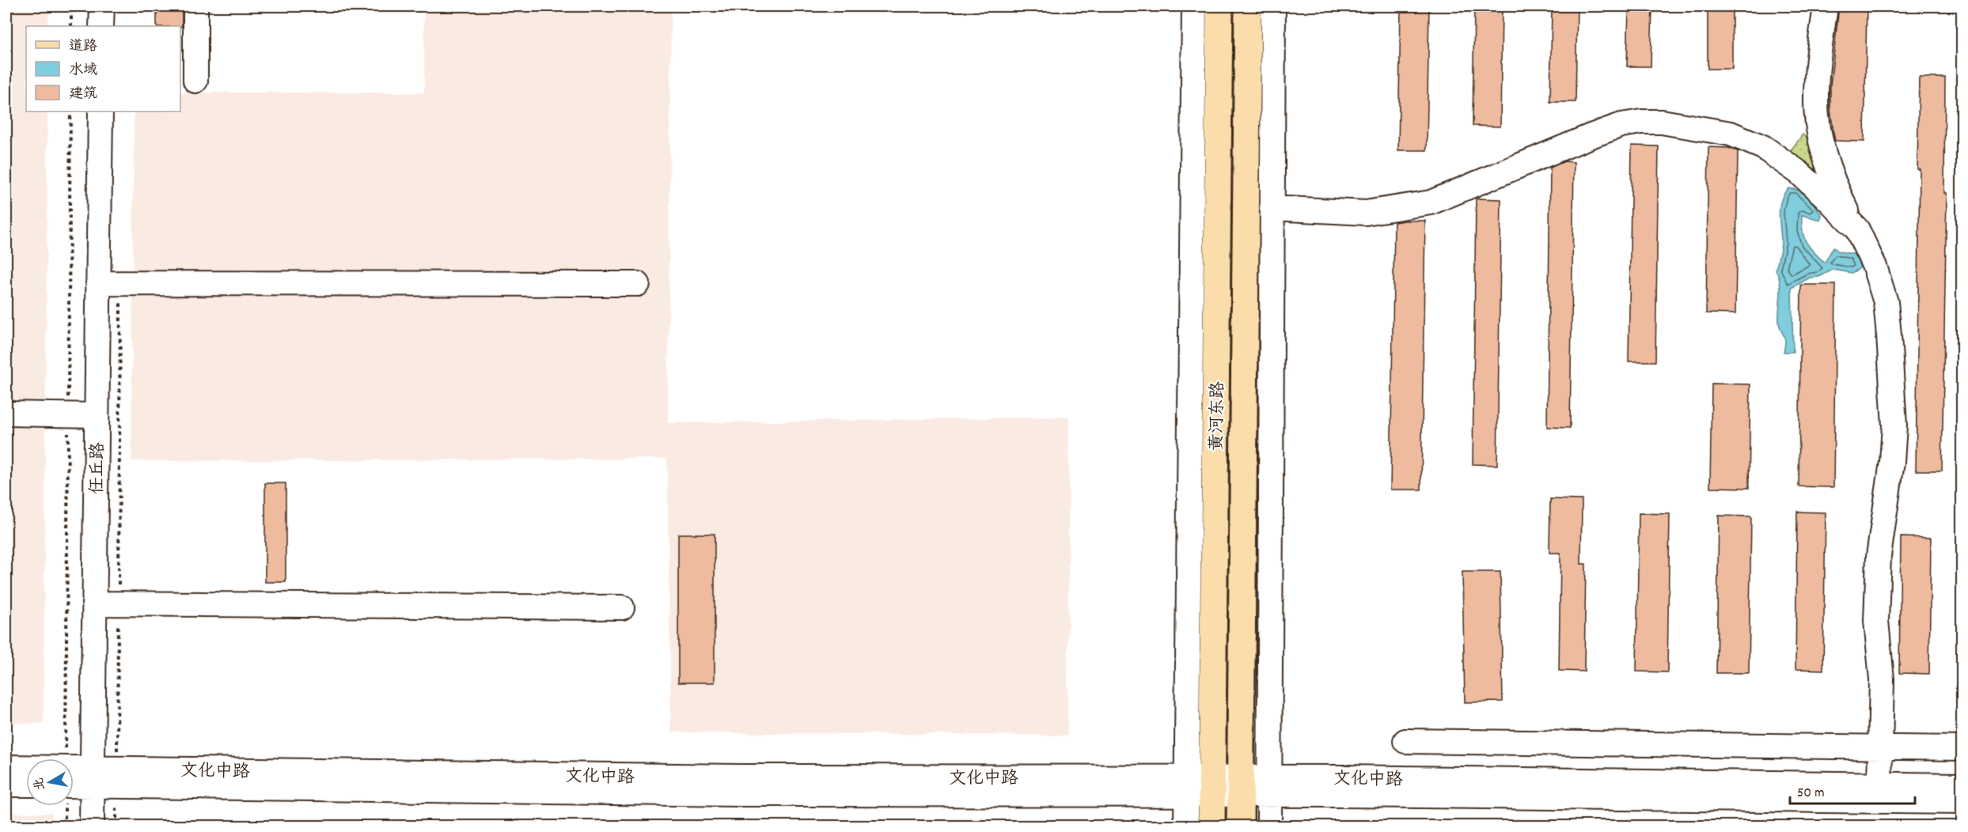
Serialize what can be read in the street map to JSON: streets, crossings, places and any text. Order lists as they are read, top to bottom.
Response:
{
  "streets": {
    "main road": ["黄河东路"],
    "street": ["任丘路", "文化中路"]
  },
  "crossings": [
    ["黄河东路", "文化中路"],
    ["任丘路", "文化中路"]
  ],
  "legend": ["道路", "水域", "建筑"],
  "scale_bar": "50 m",
  "north": "left"
}
